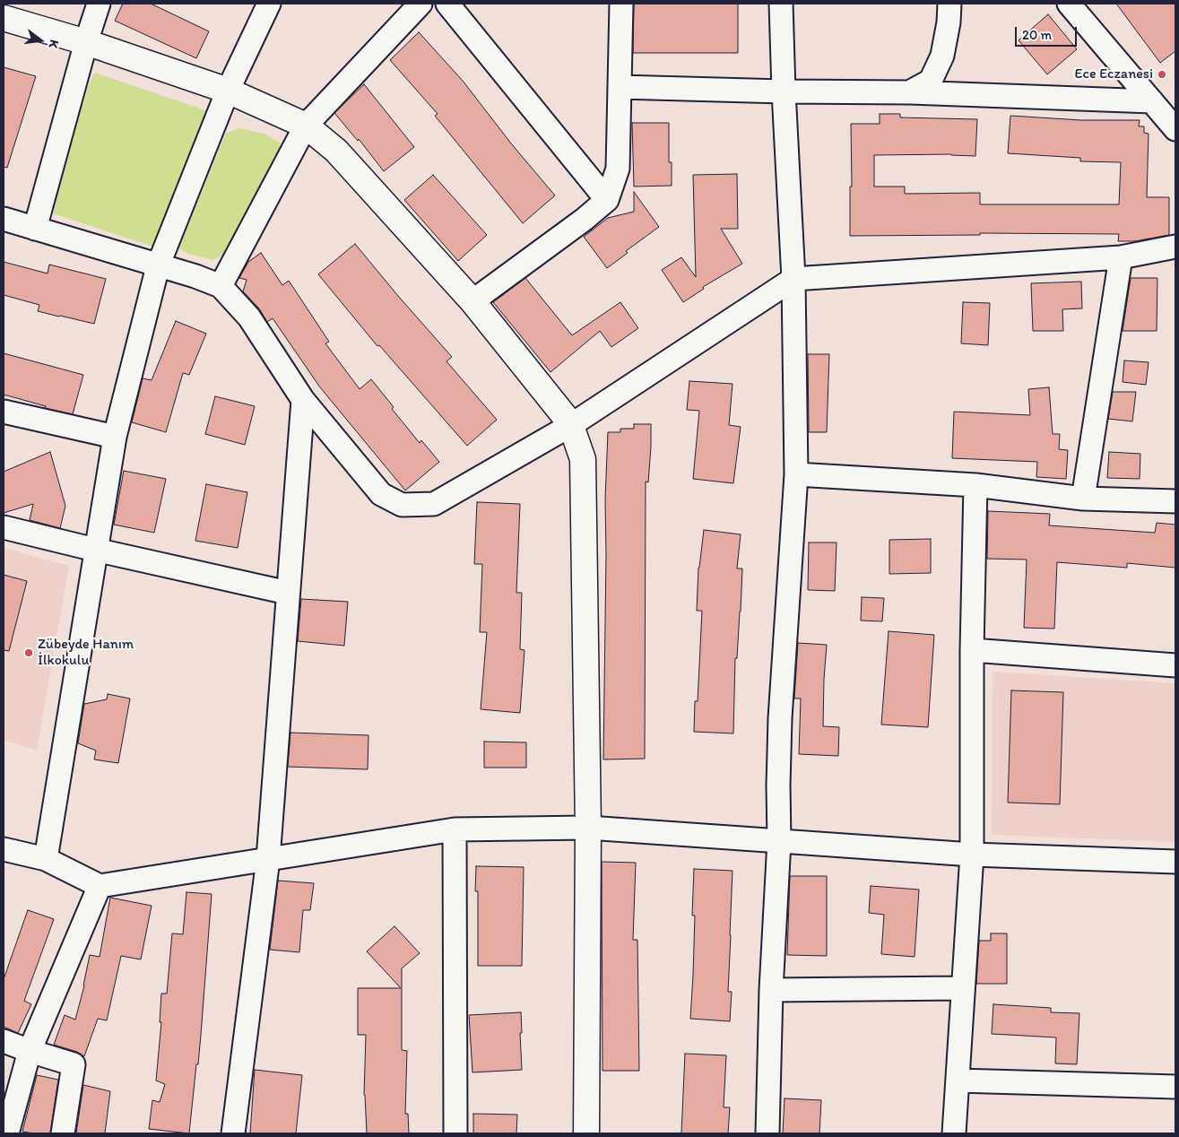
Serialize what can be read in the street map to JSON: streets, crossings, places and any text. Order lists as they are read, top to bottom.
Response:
{
  "places": ["Ece Eczanesi", "Zübeyde Hanım İlkokulu"],
  "scale_bar": "20 m",
  "north": "right"
}
